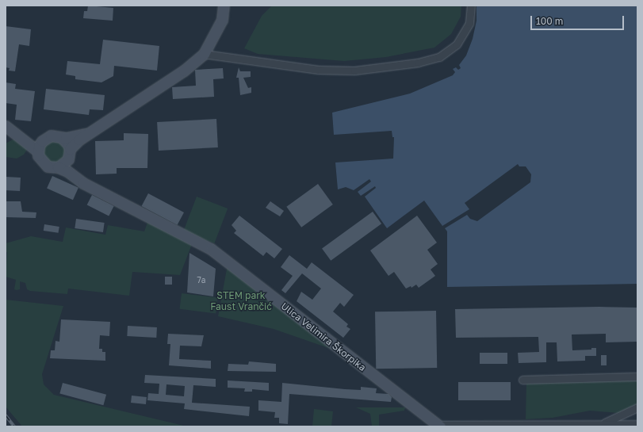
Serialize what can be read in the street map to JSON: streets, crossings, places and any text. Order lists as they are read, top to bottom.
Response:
{
  "streets": {
    "street": ["Ulica Velimira Škorpika"]
  },
  "parks": ["STEM park Faust Vrančić"],
  "house_numbers": ["7a"],
  "scale_bar": "100 m"
}
